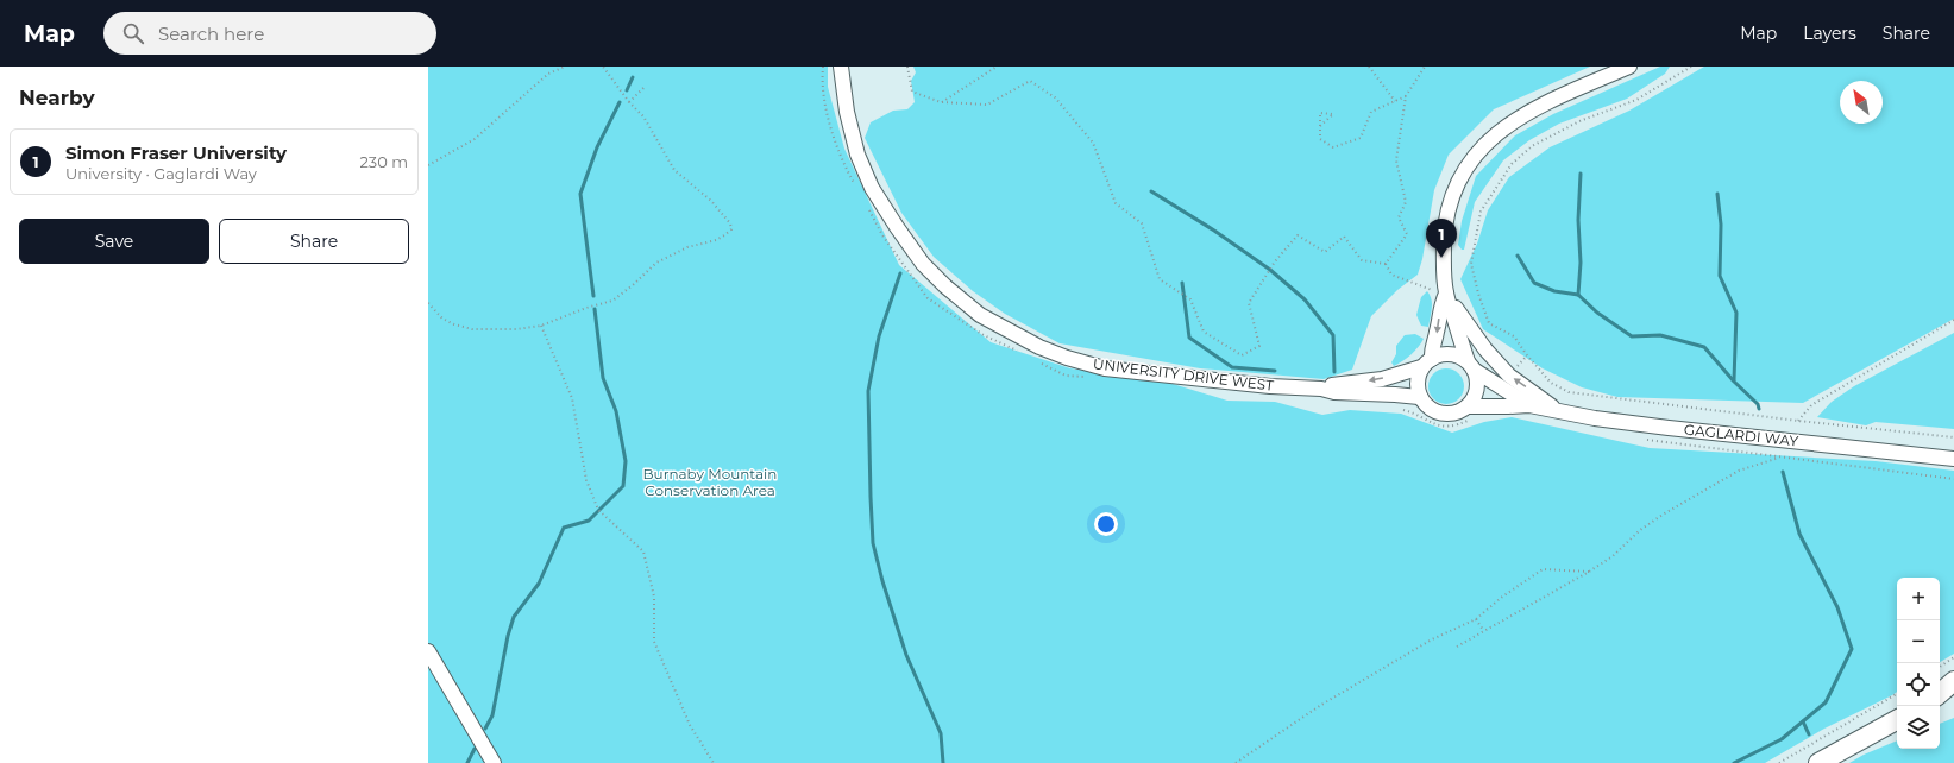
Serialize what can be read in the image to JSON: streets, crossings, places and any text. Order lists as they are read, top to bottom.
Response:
{
  "streets": {
    "street": ["UNIVERSITY DRIVE WEST", "GAGLARDI WAY"]
  },
  "crossings": [
    ["UNIVERSITY DRIVE WEST", "GAGLARDI WAY"]
  ],
  "parks": ["Burnaby Mountain Conservation Area"],
  "north": "top left",
  "page": {
    "header": "Map",
    "search": "Search here",
    "nav": ["Map", "Layers", "Share"],
    "heading": "Nearby",
    "list": [
      {
        "mark": "1",
        "name": "Simon Fraser University",
        "note": "University · Gaglardi Way",
        "value": "230 m"
      }
    ],
    "buttons": ["Save", "Share"],
    "pins": "1",
    "map_buttons": ["+", "−"]
  }
}
